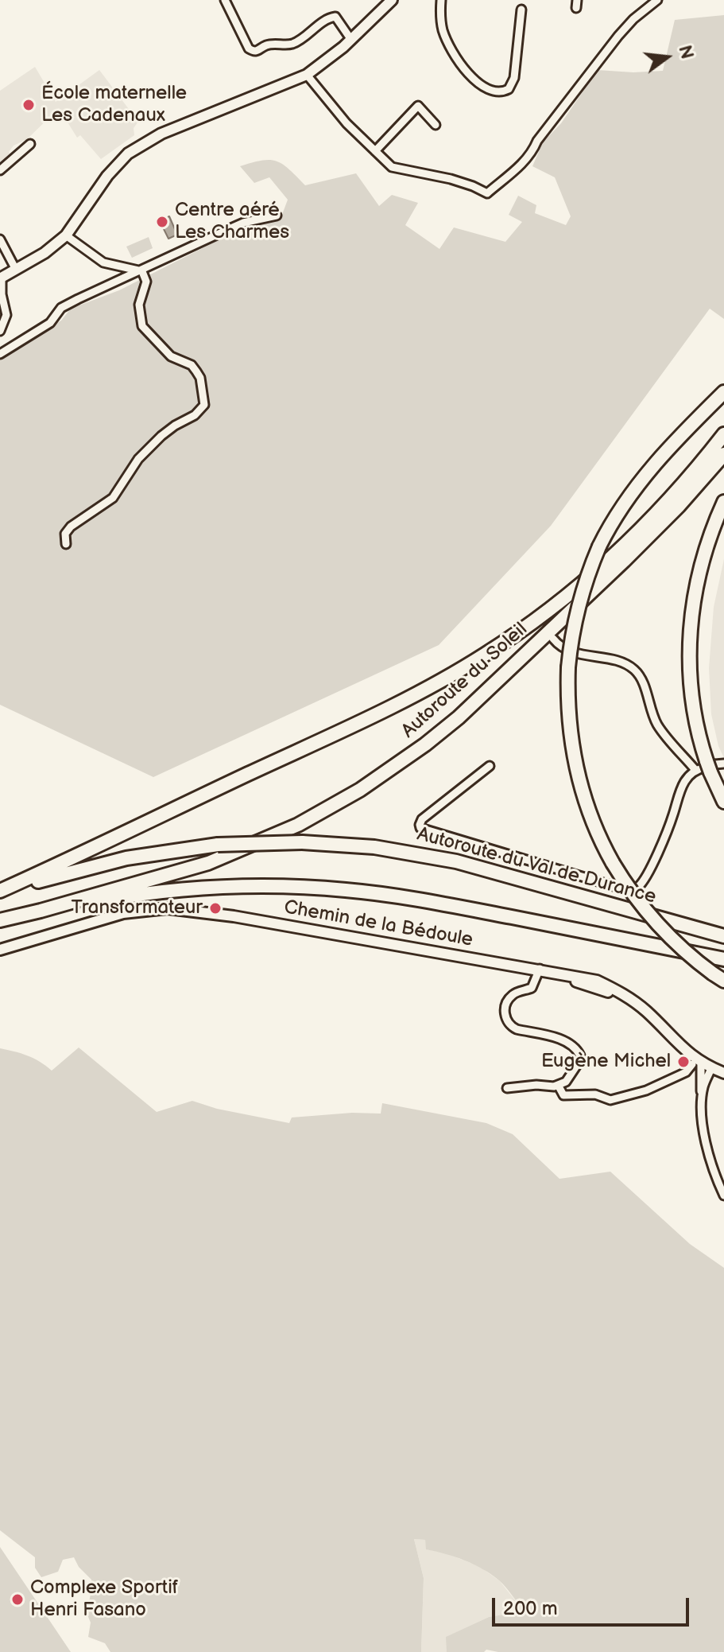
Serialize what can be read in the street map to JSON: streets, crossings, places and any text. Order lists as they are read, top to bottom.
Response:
{
  "streets": {
    "highway": ["Autoroute du Soleil", "Autoroute du Val de Durance"],
    "street": ["Chemin de la Bédoule"]
  },
  "crossings": [
    ["Autoroute du Soleil", "Autoroute du Val de Durance"]
  ],
  "places": [
    "École maternelle Les Cadenaux",
    "Centre aéré Les Charmes",
    "Transformateur",
    "Eugène Michel",
    "Complexe Sportif Henri Fasano"
  ],
  "scale_bar": "200 m",
  "north": "right"
}
